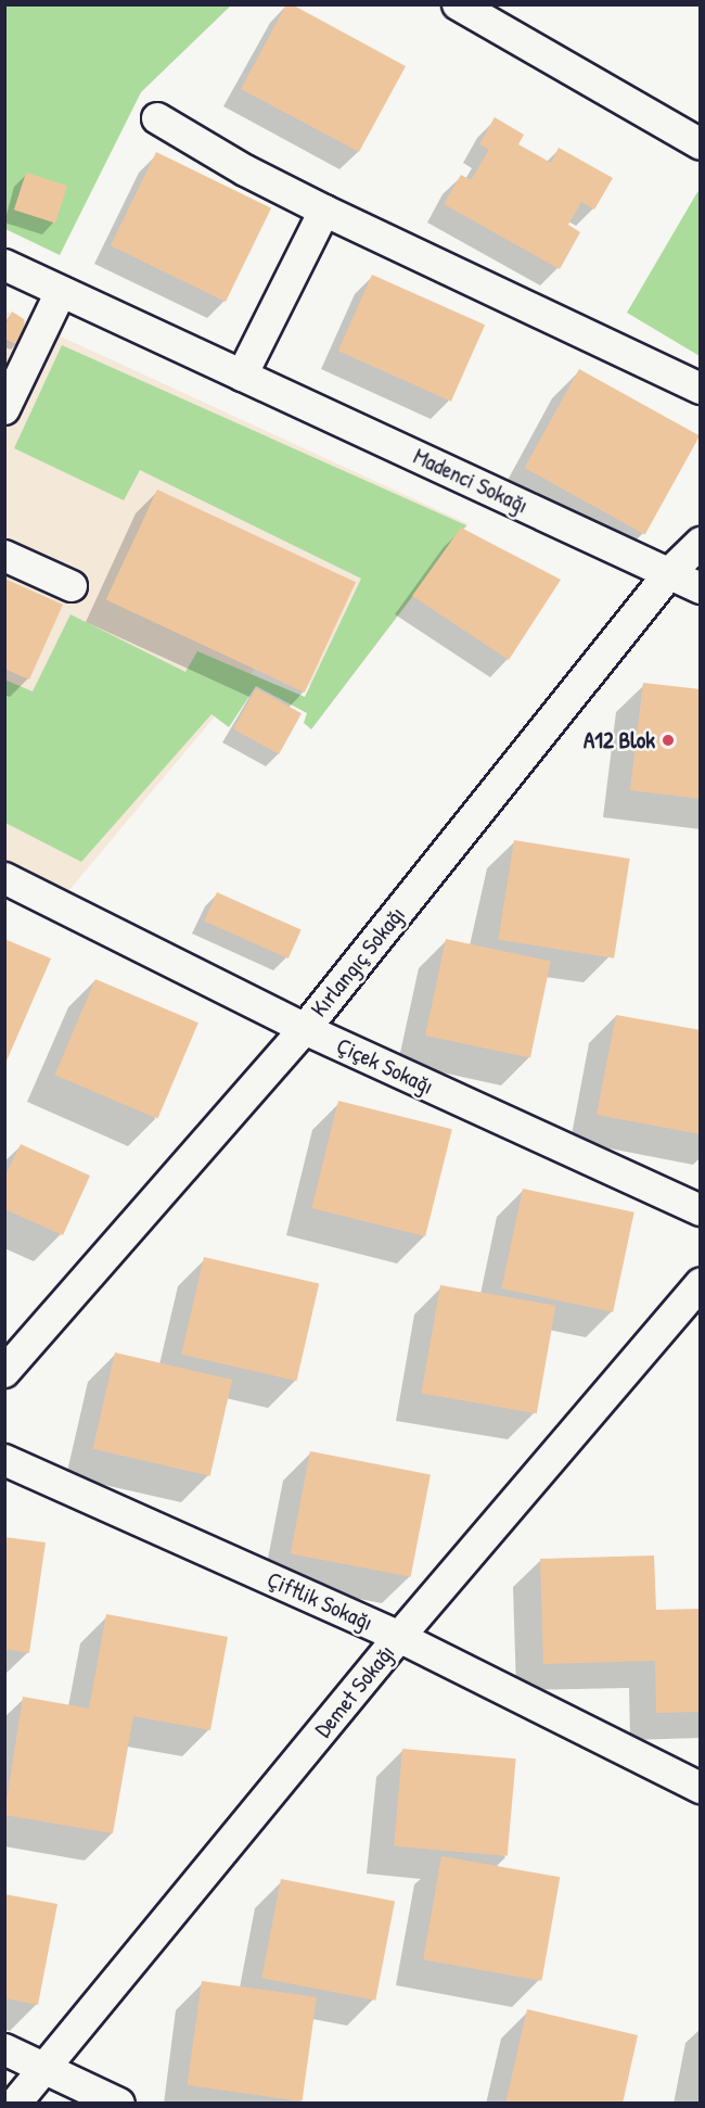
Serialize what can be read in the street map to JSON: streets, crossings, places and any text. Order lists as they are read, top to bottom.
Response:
{
  "streets": {
    "street": [
      "Madenci Sokağı",
      "Kırlangıç Sokağı",
      "Çiçek Sokağı",
      "Çiftlik Sokağı",
      "Demet Sokağı"
    ]
  },
  "crossings": [
    ["Madenci Sokağı", "Kırlangıç Sokağı"],
    ["Kırlangıç Sokağı", "Çiçek Sokağı"],
    ["Çiftlik Sokağı", "Demet Sokağı"]
  ],
  "places": ["A12 Blok"]
}
